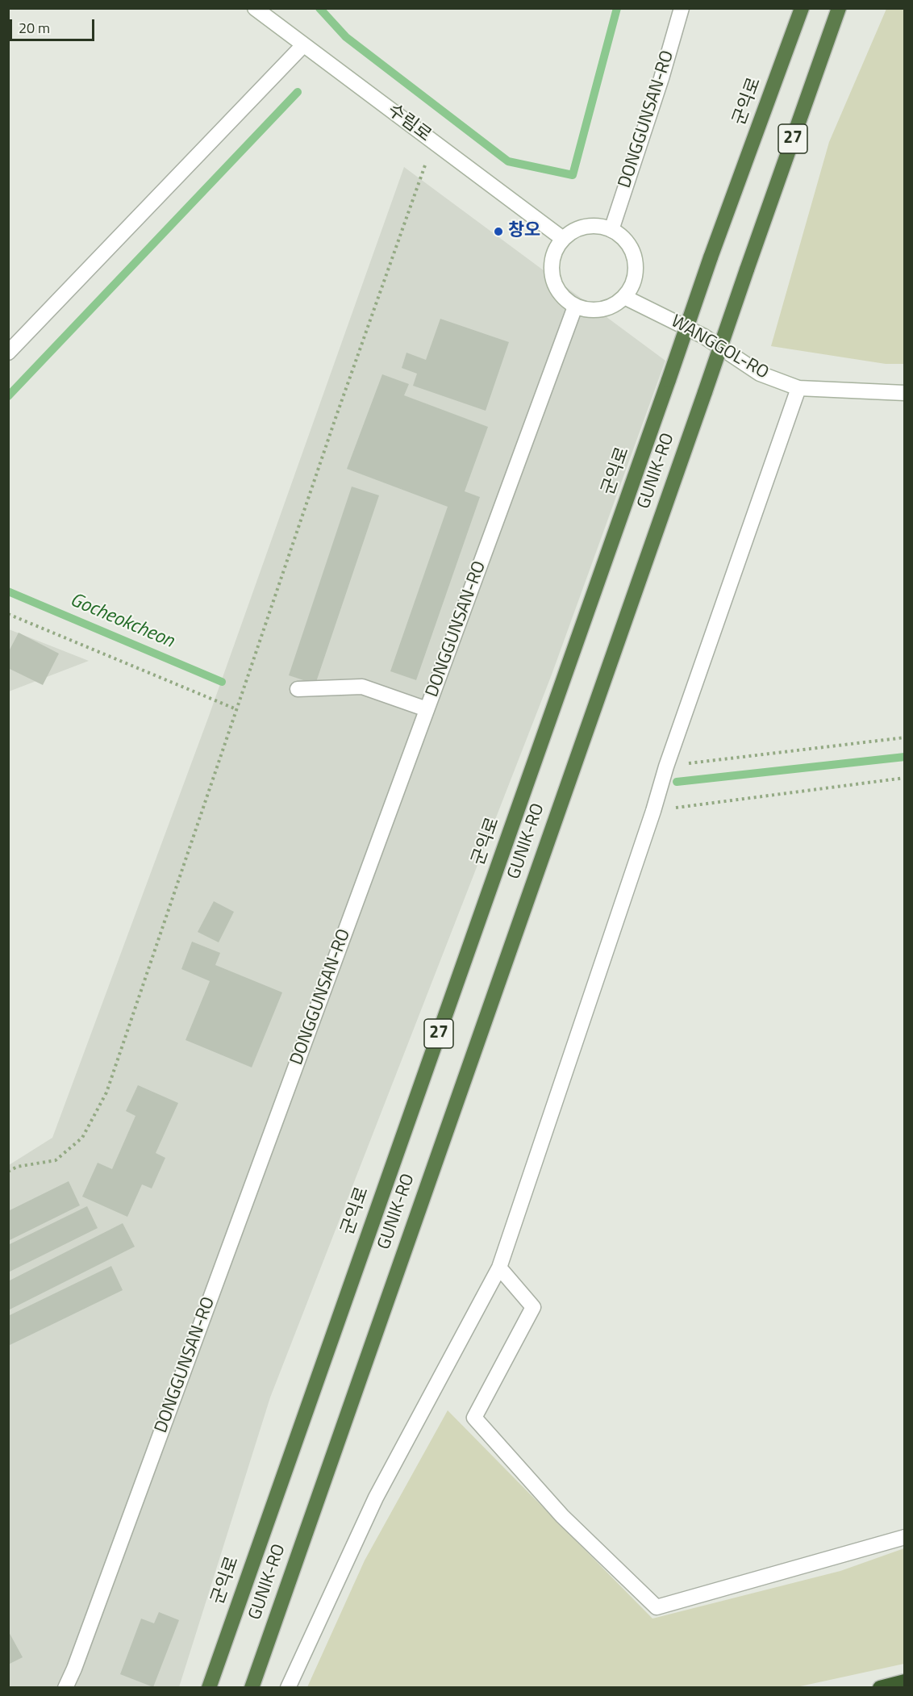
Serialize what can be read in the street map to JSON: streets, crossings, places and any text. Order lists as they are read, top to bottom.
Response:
{
  "streets": {
    "highway": ["군익로", "27", "GUNIK-RO"],
    "street": ["DONGGUNSAN-RO", "수림로", "WANGGOL-RO"]
  },
  "crossings": [
    ["DONGGUNSAN-RO", "수림로"],
    ["DONGGUNSAN-RO", "WANGGOL-RO"],
    ["수림로", "WANGGOL-RO"]
  ],
  "water": ["Gocheokcheon"],
  "places": ["창오"],
  "scale_bar": "20 m"
}
